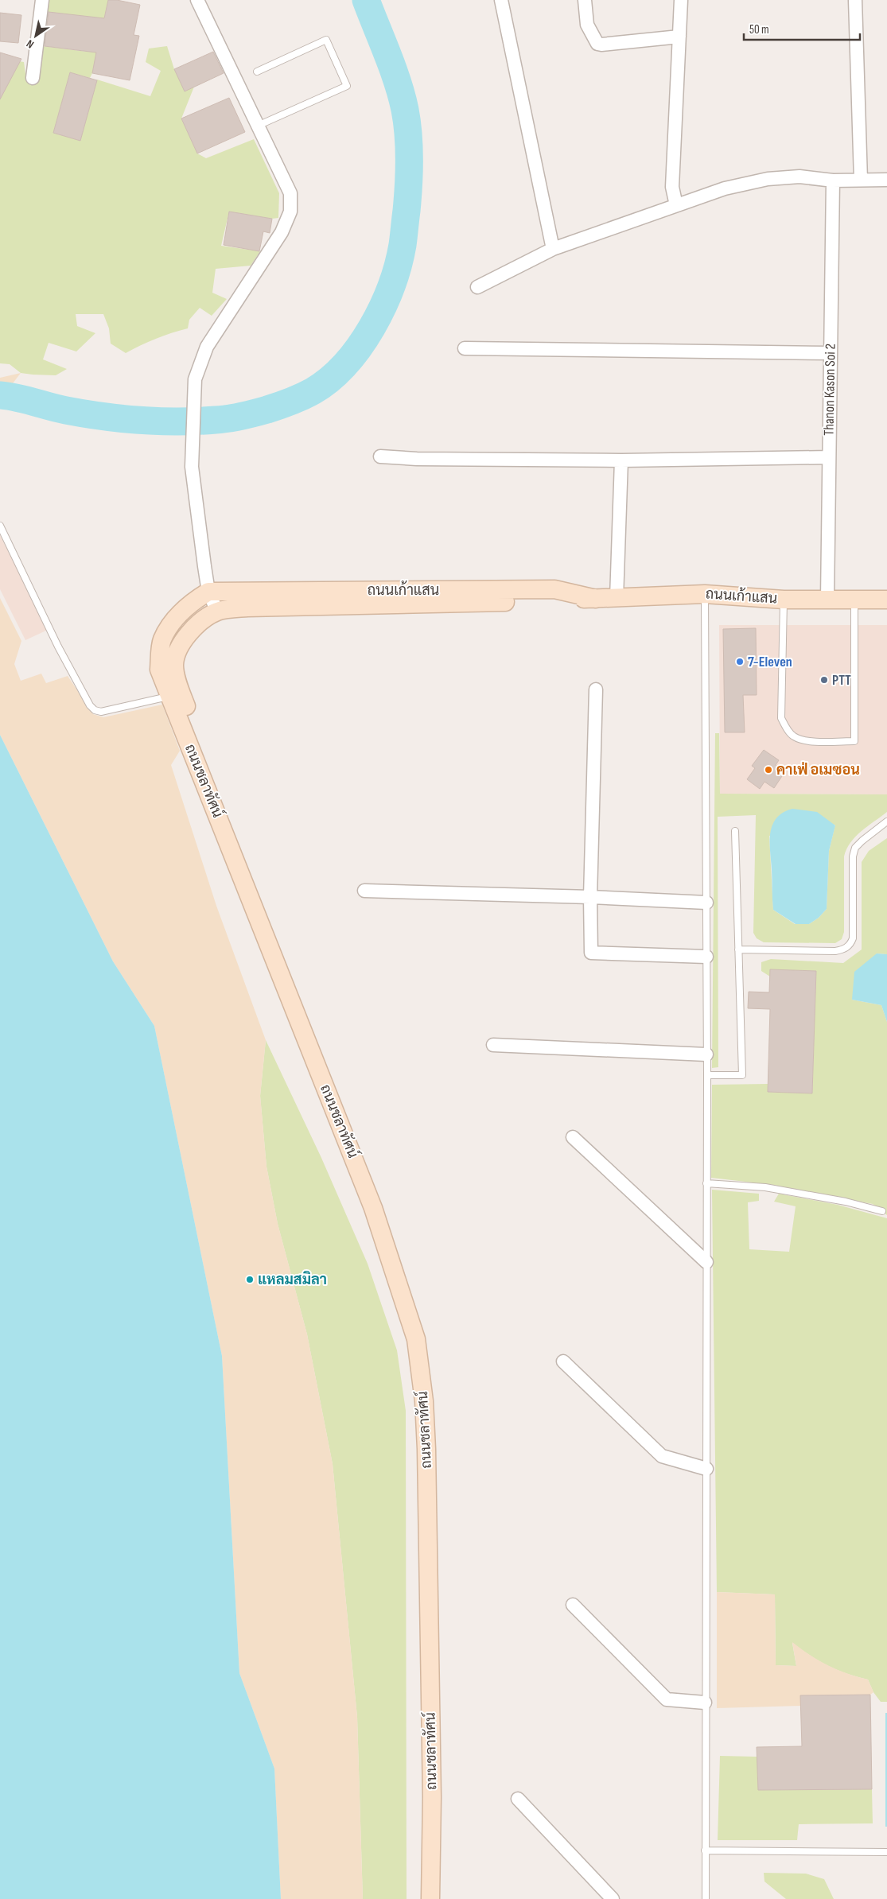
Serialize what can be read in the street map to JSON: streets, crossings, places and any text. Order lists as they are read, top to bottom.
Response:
{
  "streets": {
    "main road": ["ถนนเก้าแสน", "ถนนชลาทัศน์"],
    "street": ["Thanon Kason Soi 2"]
  },
  "crossings": [
    ["Thanon Kason Soi 2", "ถนนเก้าแสน"],
    ["ถนนเก้าแสน", "ถนนชลาทัศน์"]
  ],
  "places": [
    "7-Eleven",
    "PTT",
    "คาเฟ่ อเมซอน",
    "แหลมสมิลา"
  ],
  "scale_bar": "50 m",
  "north": "bottom left"
}
